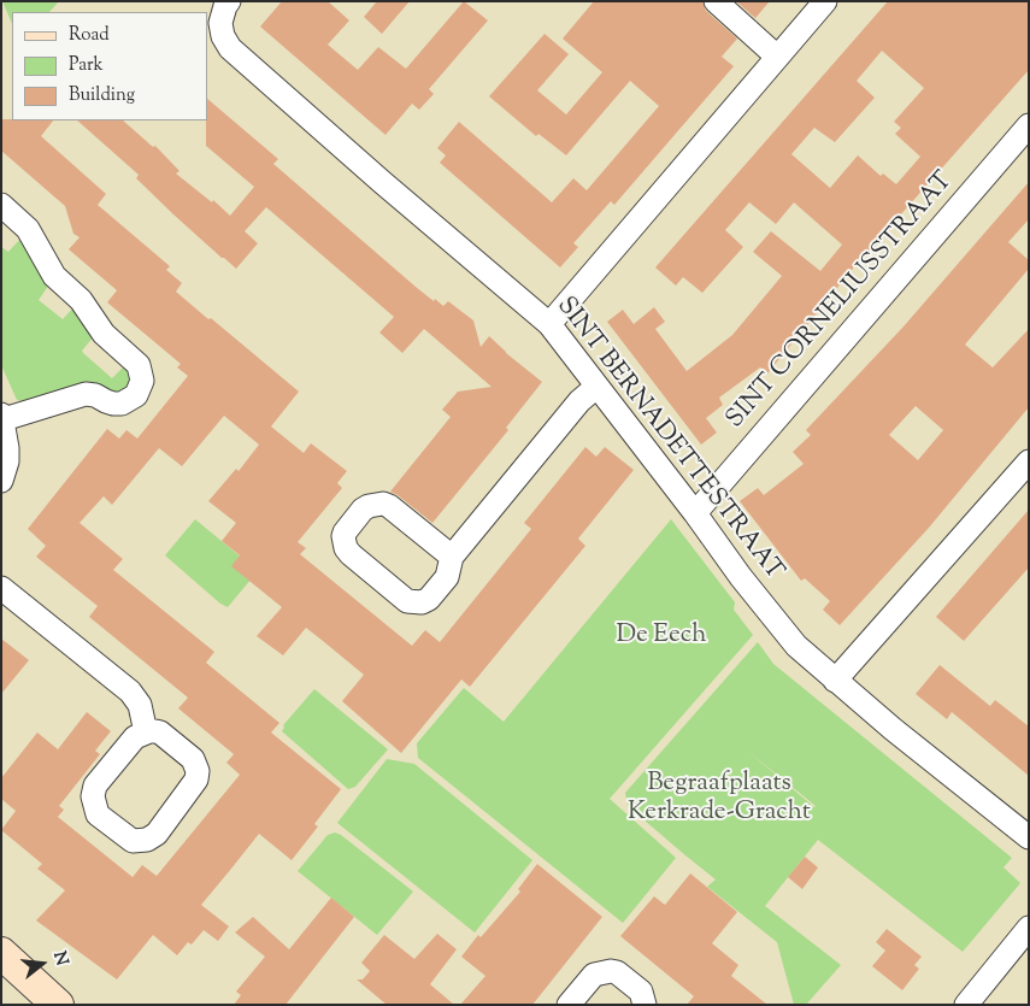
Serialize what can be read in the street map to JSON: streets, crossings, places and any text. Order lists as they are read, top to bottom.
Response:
{
  "streets": {
    "street": ["SINT CORNELIUSSTRAAT", "SINT BERNADETTESTRAAT"]
  },
  "crossings": [
    ["SINT CORNELIUSSTRAAT", "SINT BERNADETTESTRAAT"]
  ],
  "parks": ["De Eech", "Begraafplaats Kerkrade-Gracht"],
  "legend": ["Road", "Park", "Building"],
  "north": "right"
}
